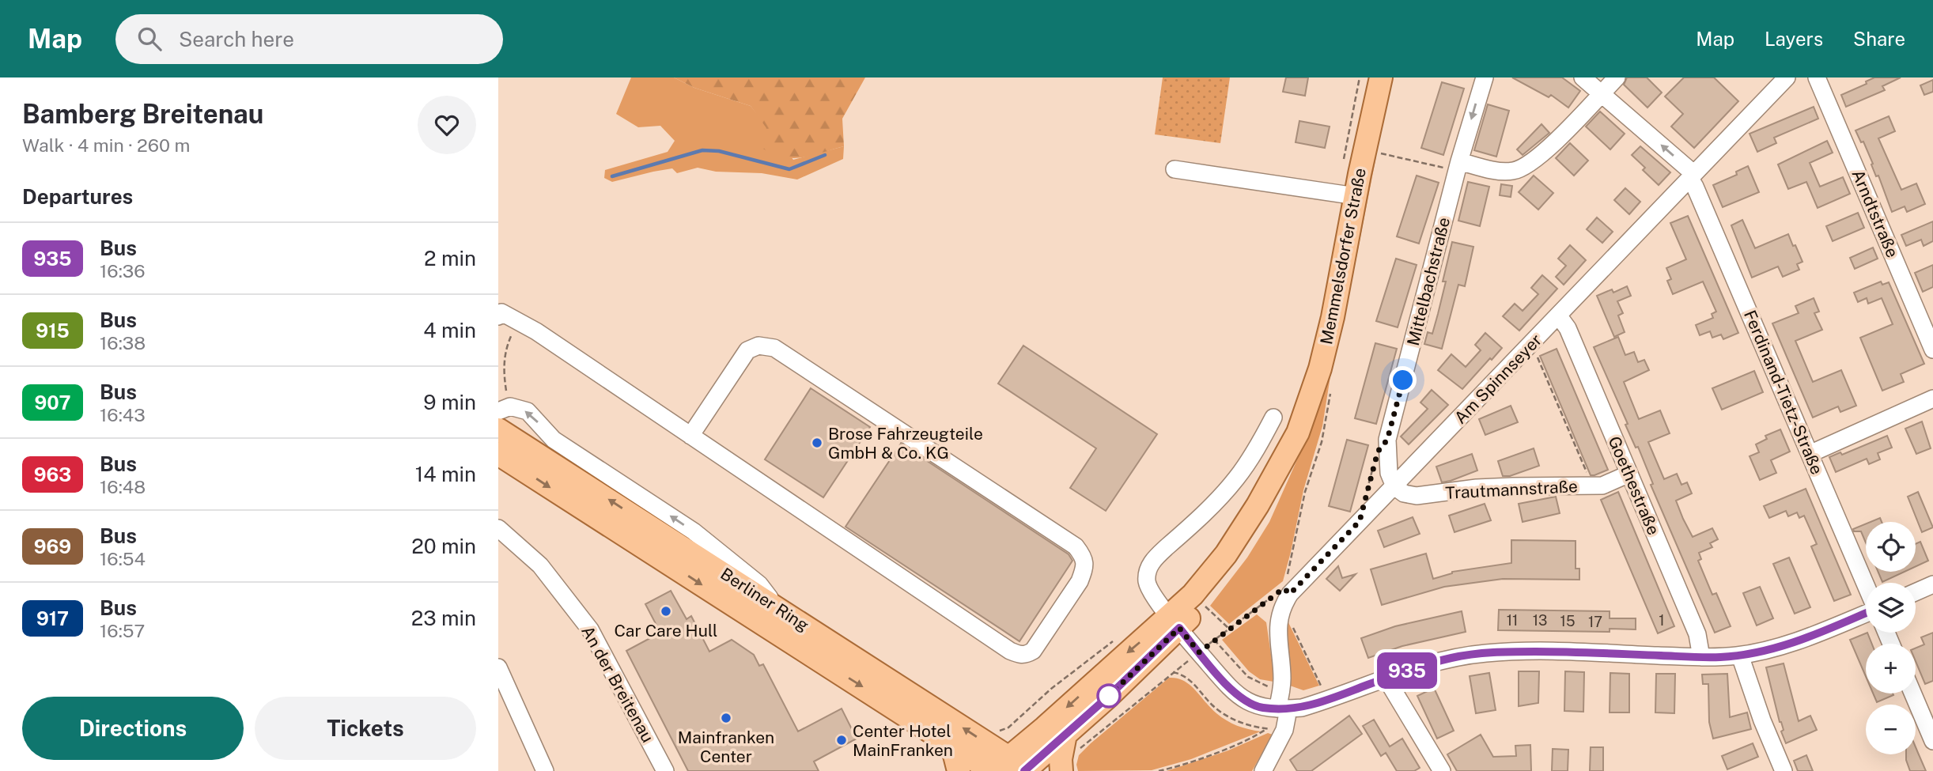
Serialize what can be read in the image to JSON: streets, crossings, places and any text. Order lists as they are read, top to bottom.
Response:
{
  "streets": {
    "main road": ["Memmelsdorfer Straße", "Berliner Ring"],
    "street": [
      "Arndtstraße",
      "Mittelbachstraße",
      "Am Spinnseyer",
      "Ferdinand-Tietz-Straße",
      "Goethestraße",
      "Trautmannstraße",
      "An der Breitenau"
    ]
  },
  "crossings": [
    ["Memmelsdorfer Straße", "Berliner Ring"],
    ["Mittelbachstraße", "Am Spinnseyer"],
    ["Mittelbachstraße", "Trautmannstraße"],
    ["Am Spinnseyer", "Ferdinand-Tietz-Straße"],
    ["Am Spinnseyer", "Goethestraße"],
    ["Am Spinnseyer", "Trautmannstraße"],
    ["Goethestraße", "Trautmannstraße"]
  ],
  "places": [
    "Brose Fahrzeugteile GmbH & Co. KG",
    "Car Care Hull",
    "Mainfranken Center",
    "Center Hotel MainFranken"
  ],
  "lines": ["bus line 935"],
  "house_numbers": [
    "11",
    "13",
    "1",
    "15",
    "17"
  ],
  "page": {
    "header": "Map",
    "search": "Search here",
    "nav": ["Map", "Layers", "Share"],
    "heading": [
      ["Bamberg Breitenau", "Walk · 4 min · 260 m"],
      "Departures"
    ],
    "on_map": "935",
    "list": [
      {
        "mark": "935",
        "name": "Bus",
        "note": "16:36",
        "value": "2 min"
      },
      {
        "mark": "915",
        "name": "Bus",
        "note": "16:38",
        "value": "4 min"
      },
      {
        "mark": "907",
        "name": "Bus",
        "note": "16:43",
        "value": "9 min"
      },
      {
        "mark": "963",
        "name": "Bus",
        "note": "16:48",
        "value": "14 min"
      },
      {
        "mark": "969",
        "name": "Bus",
        "note": "16:54",
        "value": "20 min"
      },
      {
        "mark": "917",
        "name": "Bus",
        "note": "16:57",
        "value": "23 min"
      }
    ],
    "map_buttons": ["+", "−"],
    "buttons": ["Directions", "Tickets"]
  }
}
